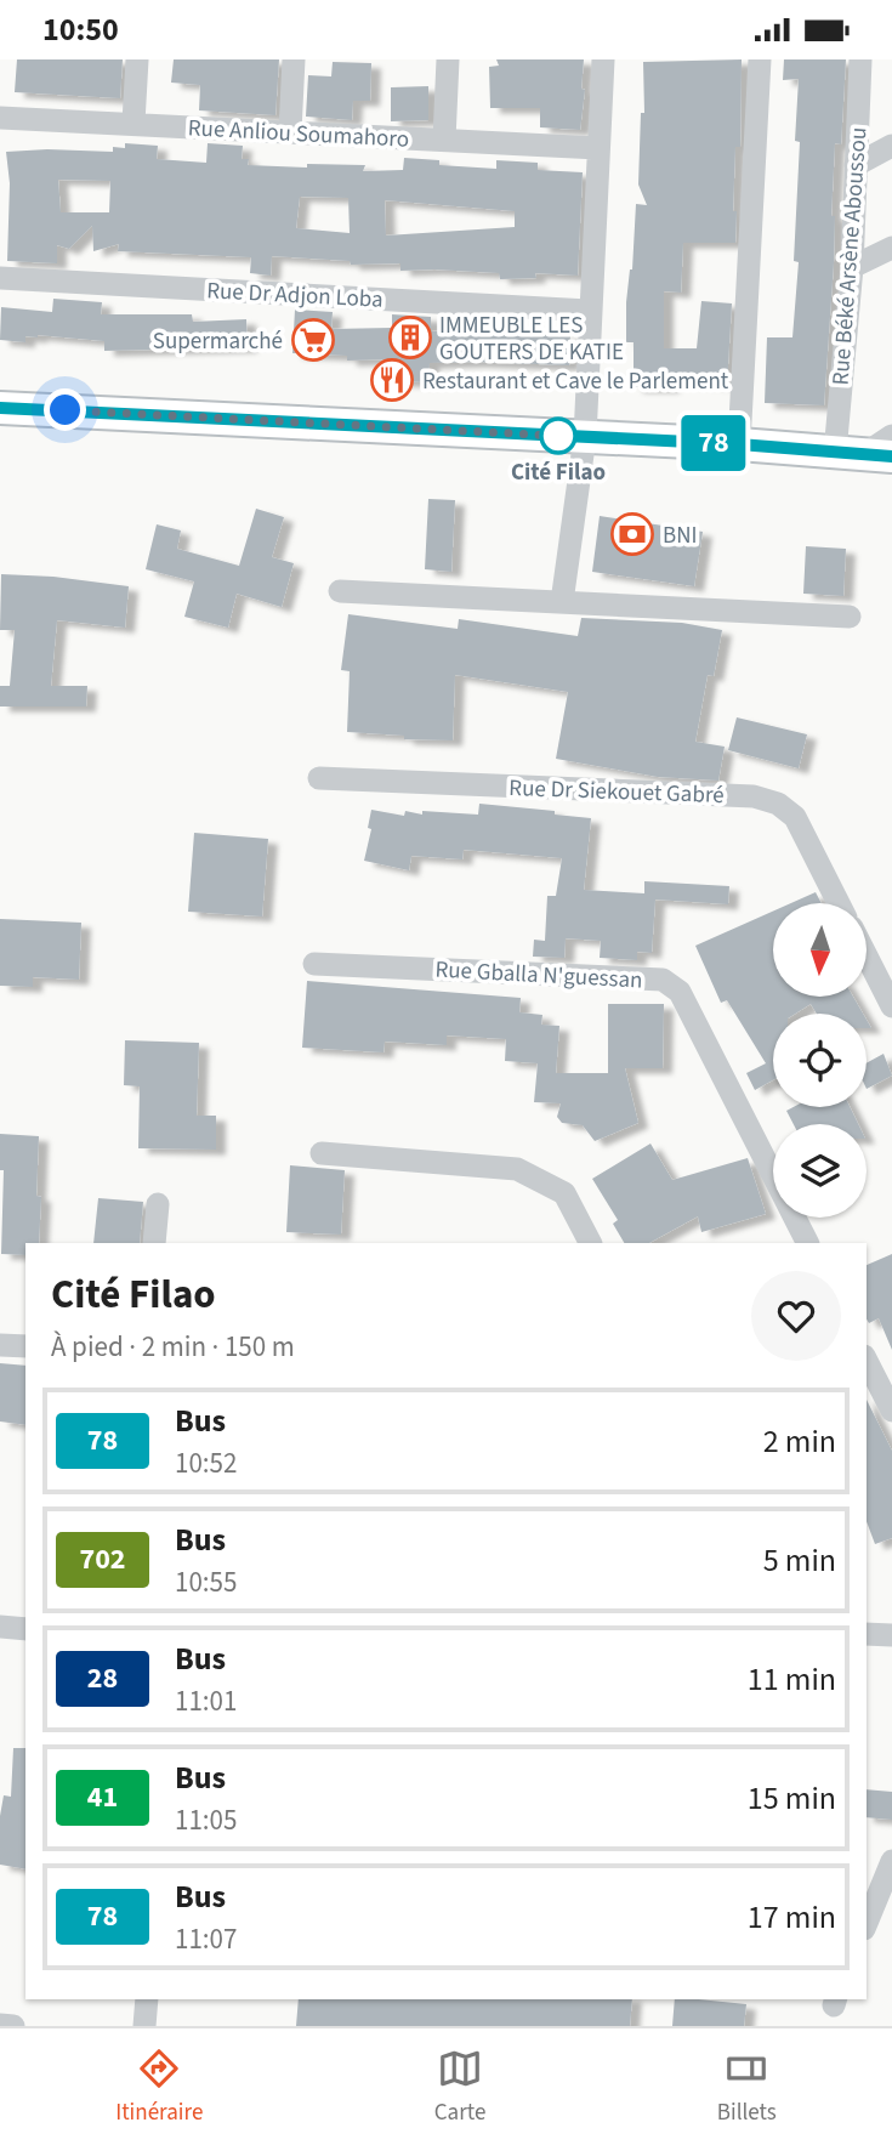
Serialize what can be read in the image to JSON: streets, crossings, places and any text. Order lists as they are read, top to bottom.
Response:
{
  "streets": {
    "street": [
      "Rue Anliou Soumahoro",
      "Rue Béké Arsène Aboussou",
      "Rue Dr Adjon Loba",
      "Rue Dr Siekouet Gabré",
      "Rue Gballa N'guessan"
    ]
  },
  "places": {
    "building": ["IMMEUBLE LES GOUTERS DE KATIE"],
    "supermarket": ["Supermarché"],
    "restaurant": ["Restaurant et Cave le Parlement"],
    "other": ["Cité Filao"],
    "bank": ["BNI"]
  },
  "lines": ["bus line 78"],
  "north": "bottom",
  "page": {
    "status": "10:50",
    "on_map": "78",
    "heading": ["Cité Filao", "À pied · 2 min · 150 m"],
    "list": [
      {
        "mark": "78",
        "name": "Bus",
        "note": "10:52",
        "value": "2 min"
      },
      {
        "mark": "702",
        "name": "Bus",
        "note": "10:55",
        "value": "5 min"
      },
      {
        "mark": "28",
        "name": "Bus",
        "note": "11:01",
        "value": "11 min"
      },
      {
        "mark": "41",
        "name": "Bus",
        "note": "11:05",
        "value": "15 min"
      },
      {
        "mark": "78",
        "name": "Bus",
        "note": "11:07",
        "value": "17 min"
      }
    ],
    "tabs": ["Itinéraire", "Carte", "Billets"]
  }
}
